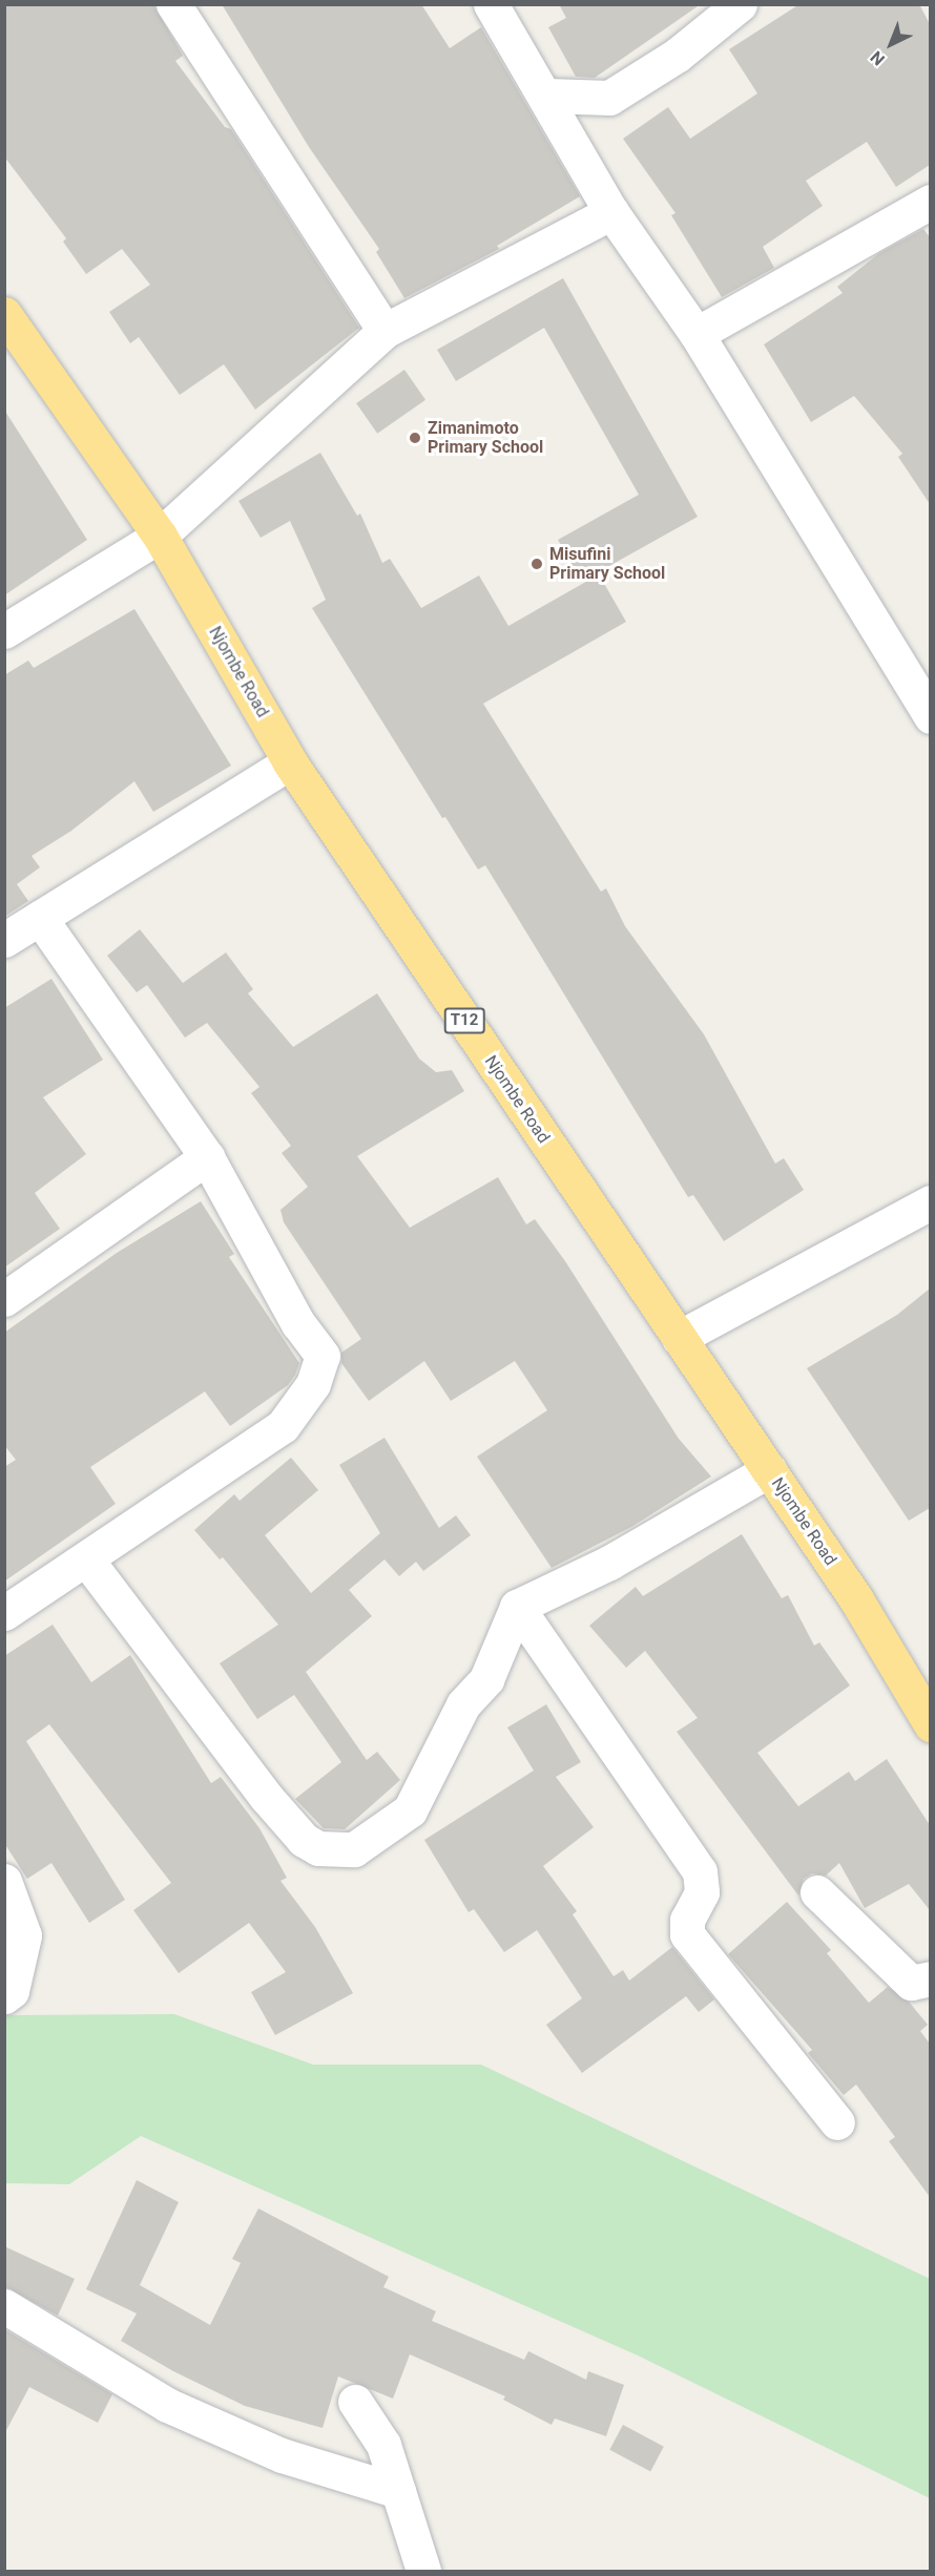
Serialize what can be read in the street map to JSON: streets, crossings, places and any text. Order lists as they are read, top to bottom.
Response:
{
  "streets": {
    "highway": ["Njombe Road", "T12"]
  },
  "places": ["Zimanimoto Primary School", "Misufini Primary School"],
  "north": "bottom left"
}
